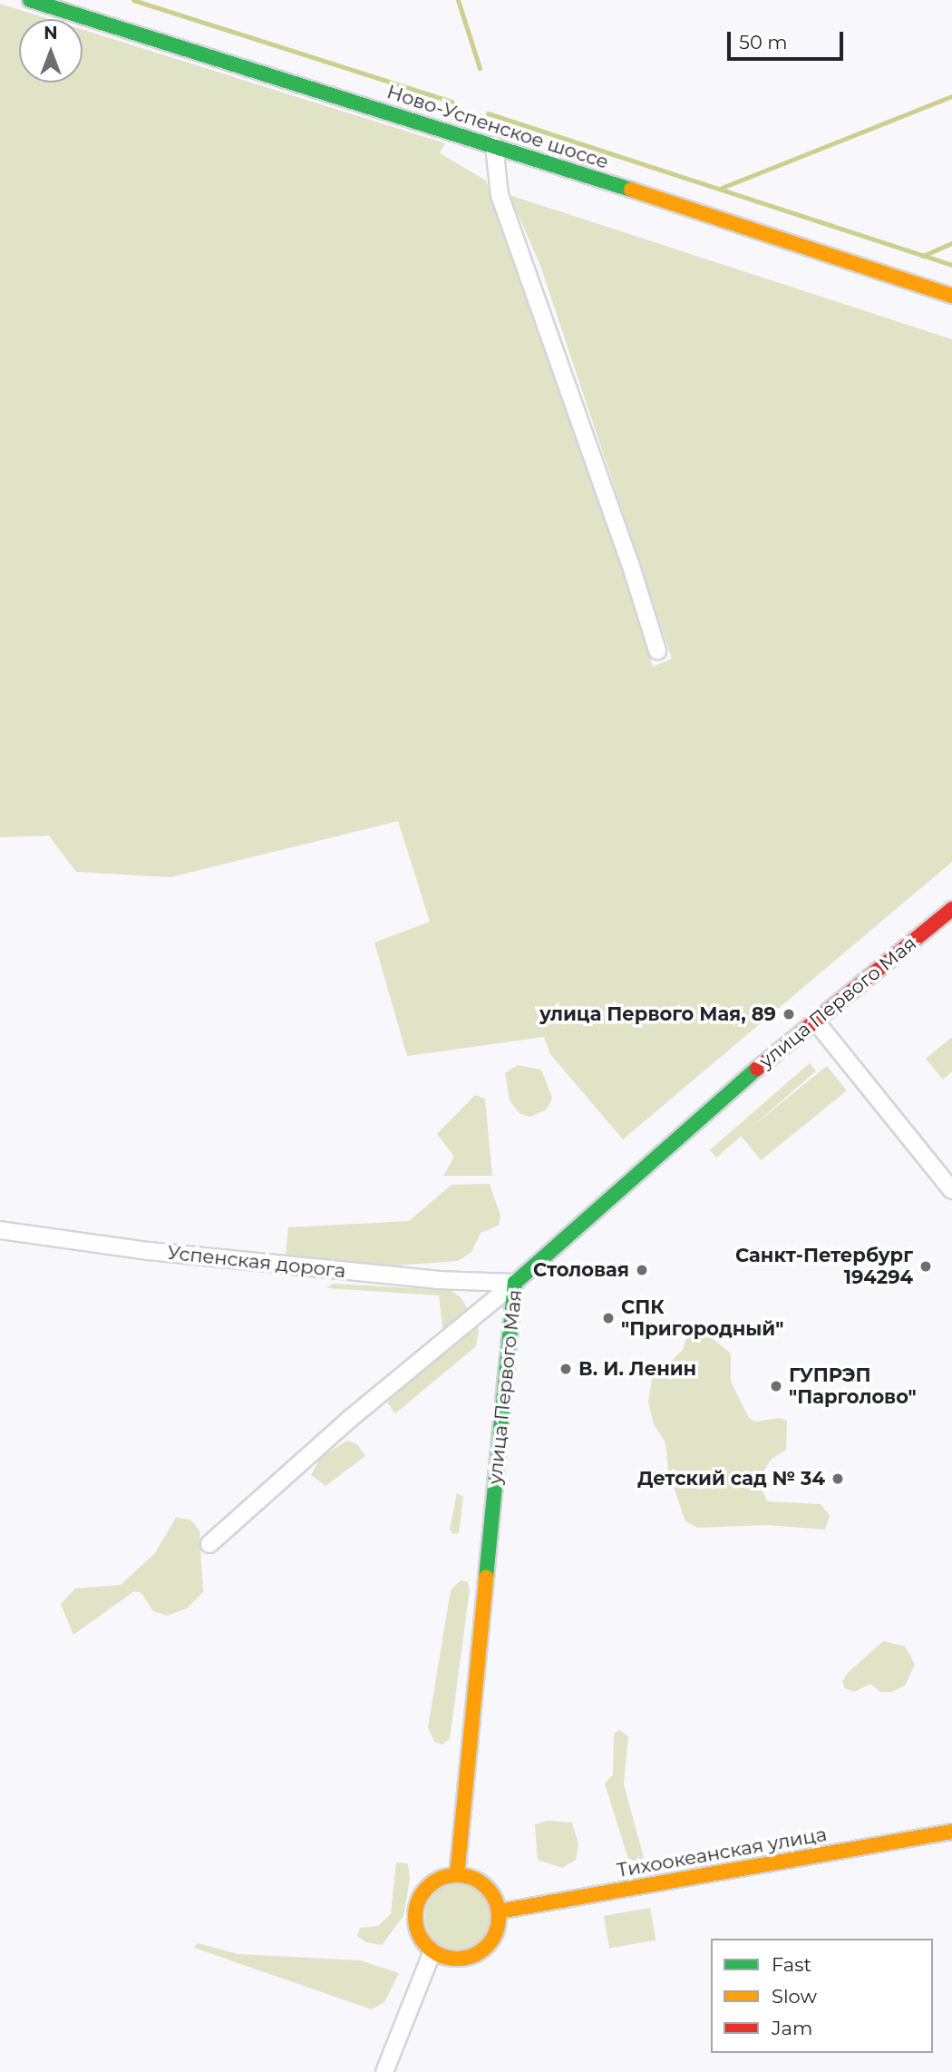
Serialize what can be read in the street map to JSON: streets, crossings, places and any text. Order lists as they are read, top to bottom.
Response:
{
  "streets": {
    "street": [
      "Ново-Успенское шоссе",
      "улица Первого Мая",
      "Успенская дорога",
      "Тихоокеанская улица"
    ]
  },
  "crossings": [
    ["улица Первого Мая", "Успенская дорога"],
    ["улица Первого Мая", "Тихоокеанская улица"]
  ],
  "places": [
    "улица Первого Мая, 89",
    "Санкт-Петербург 194294",
    "Столовая",
    "СПК \"Пригородный\"",
    "В. И. Ленин",
    "ГУПРЭП \"Парголово\"",
    "Детский сад № 34"
  ],
  "legend": ["Fast", "Slow", "Jam"],
  "scale_bar": "50 m",
  "north": "top"
}
